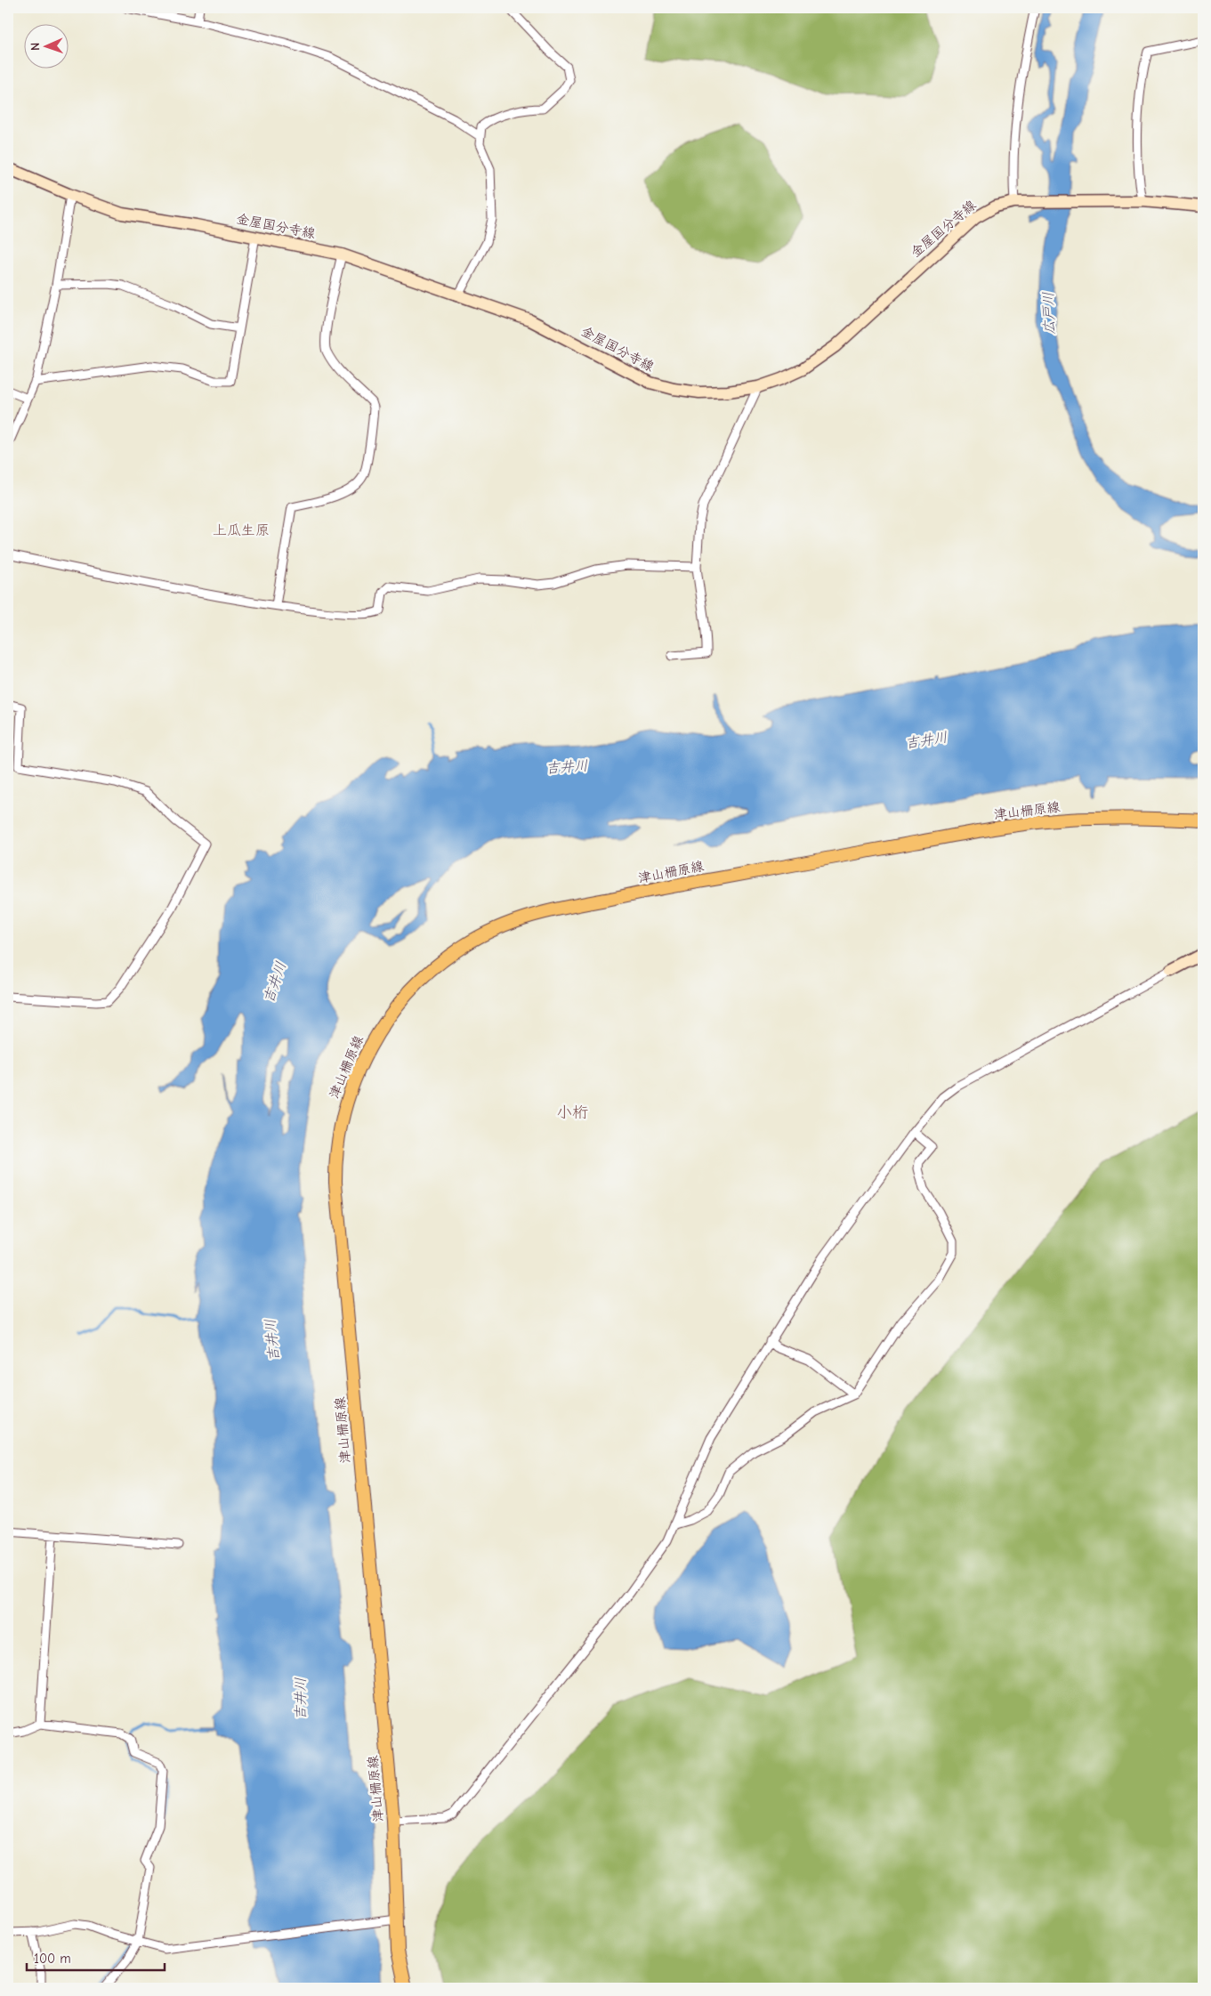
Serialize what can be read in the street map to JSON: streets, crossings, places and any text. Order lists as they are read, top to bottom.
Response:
{
  "streets": {
    "main road": ["金屋国分寺線", "津山柵原線"]
  },
  "districts": ["上瓜生原", "小桁"],
  "water": ["広戸川", "吉井川"],
  "scale_bar": "100 m",
  "north": "left"
}
